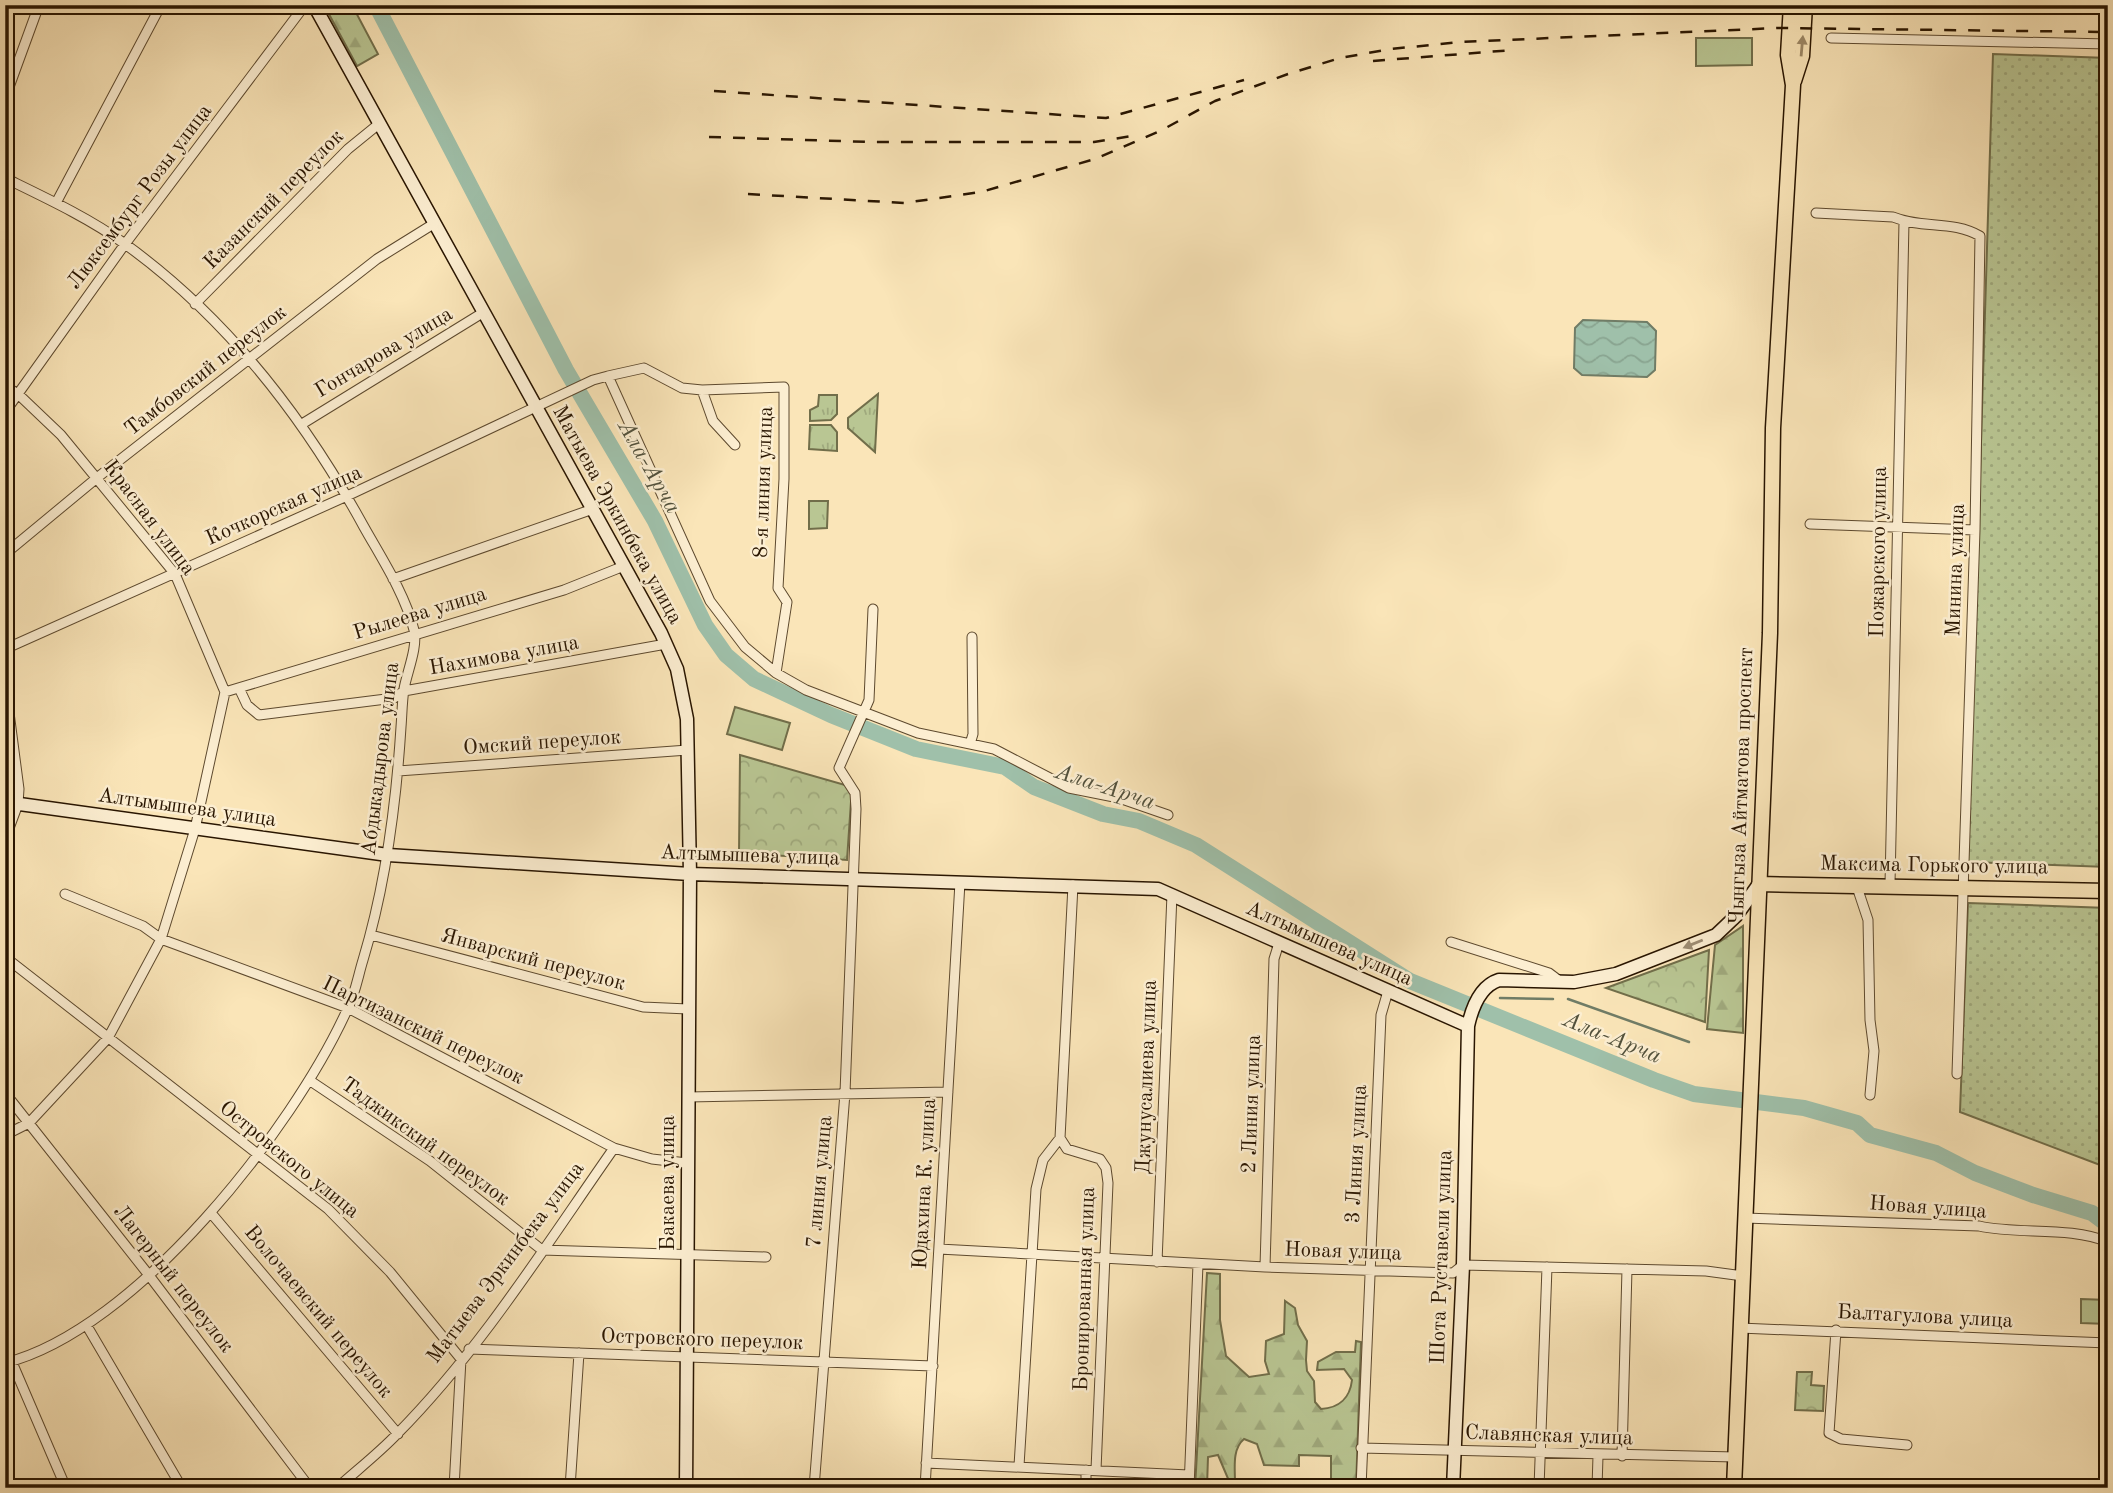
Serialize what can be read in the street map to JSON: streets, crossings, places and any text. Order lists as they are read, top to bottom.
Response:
{
  "streets": {
    "main road": [
      "Матыева Эркинбека улица",
      "Чынгыза Айтматова проспект",
      "Алтымышева улица",
      "Максима Горького улица",
      "Бакаева улица",
      "Шота Руставели улица"
    ],
    "street": [
      "Люксембург Розы улица",
      "Казанский переулок",
      "Гончарова улица",
      "Тамбовский переулок",
      "8-я линия улица",
      "Кочкорская улица",
      "Красная улица",
      "Пожарского улица",
      "Минина улица",
      "Рылеева улица",
      "Нахимова улица",
      "Омский переулок",
      "Абдыкадырова улица",
      "Январский переулок",
      "Партизанский переулок",
      "Джунусалиева улица",
      "2 Линия улица",
      "Таджикский переулок",
      "3 Линия улица",
      "Островского улица",
      "7 линия улица",
      "Юдахина К. улица",
      "Новая улица",
      "Лагерный переулок",
      "Бронированная улица",
      "Волочаевский переулок",
      "Балтагулова улица",
      "Островского переулок",
      "Славянская улица"
    ]
  },
  "crossings": [
    ["Люксембург Розы улица", "Красная улица"],
    ["Казанский переулок", "Матыева Эркинбека улица"],
    ["Гончарова улица", "Матыева Эркинбека улица"],
    ["Тамбовский переулок", "Матыева Эркинбека улица"],
    ["Тамбовский переулок", "Красная улица"],
    ["8-я линия улица", "Кочкорская улица"],
    ["Кочкорская улица", "Матыева Эркинбека улица"],
    ["Кочкорская улица", "Красная улица"],
    ["Матыева Эркинбека улица", "Рылеева улица"],
    ["Матыева Эркинбека улица", "Нахимова улица"],
    ["Матыева Эркинбека улица", "Омский переулок"],
    ["Матыева Эркинбека улица", "Алтымышева улица"],
    ["Матыева Эркинбека улица", "Январский переулок"],
    ["Матыева Эркинбека улица", "Партизанский переулок"],
    ["Матыева Эркинбека улица", "Таджикский переулок"],
    ["Матыева Эркинбека улица", "Островского улица"],
    ["Матыева Эркинбека улица", "Бакаева улица"],
    ["Матыева Эркинбека улица", "Волочаевский переулок"],
    ["Матыева Эркинбека улица", "Островского переулок"],
    ["Красная улица", "Рылеева улица"],
    ["Пожарского улица", "Минина улица"],
    ["Пожарского улица", "Максима Горького улица"],
    ["Минина улица", "Максима Горького улица"],
    ["Рылеева улица", "Нахимова улица"],
    ["Рылеева улица", "Абдыкадырова улица"],
    ["Нахимова улица", "Абдыкадырова улица"],
    ["Омский переулок", "Абдыкадырова улица"],
    ["Абдыкадырова улица", "Алтымышева улица"],
    ["Абдыкадырова улица", "Январский переулок"],
    ["Абдыкадырова улица", "Партизанский переулок"],
    ["Абдыкадырова улица", "Таджикский переулок"],
    ["Абдыкадырова улица", "Островского улица"],
    ["Абдыкадырова улица", "Лагерный переулок"],
    ["Абдыкадырова улица", "Волочаевский переулок"],
    ["Чынгыза Айтматова проспект", "Максима Горького улица"],
    ["Чынгыза Айтматова проспект", "Новая улица"],
    ["Чынгыза Айтматова проспект", "Балтагулова улица"],
    ["Чынгыза Айтматова проспект", "Славянская улица"],
    ["Алтымышева улица", "Джунусалиева улица"],
    ["Алтымышева улица", "2 Линия улица"],
    ["Алтымышева улица", "3 Линия улица"],
    ["Алтымышева улица", "7 линия улица"],
    ["Алтымышева улица", "Юдахина К. улица"],
    ["Алтымышева улица", "Шота Руставели улица"],
    ["Партизанский переулок", "Бакаева улица"],
    ["Джунусалиева улица", "Новая улица"],
    ["2 Линия улица", "Новая улица"],
    ["3 Линия улица", "Новая улица"],
    ["3 Линия улица", "Славянская улица"],
    ["7 линия улица", "Бакаева улица"],
    ["7 линия улица", "Островского переулок"],
    ["Бакаева улица", "Юдахина К. улица"],
    ["Бакаева улица", "Островского переулок"],
    ["Юдахина К. улица", "Новая улица"],
    ["Юдахина К. улица", "Островского переулок"],
    ["Новая улица", "Шота Руставели улица"],
    ["Новая улица", "Бронированная улица"],
    ["Шота Руставели улица", "Славянская улица"]
  ],
  "water": ["Ала-Арча"]
}
